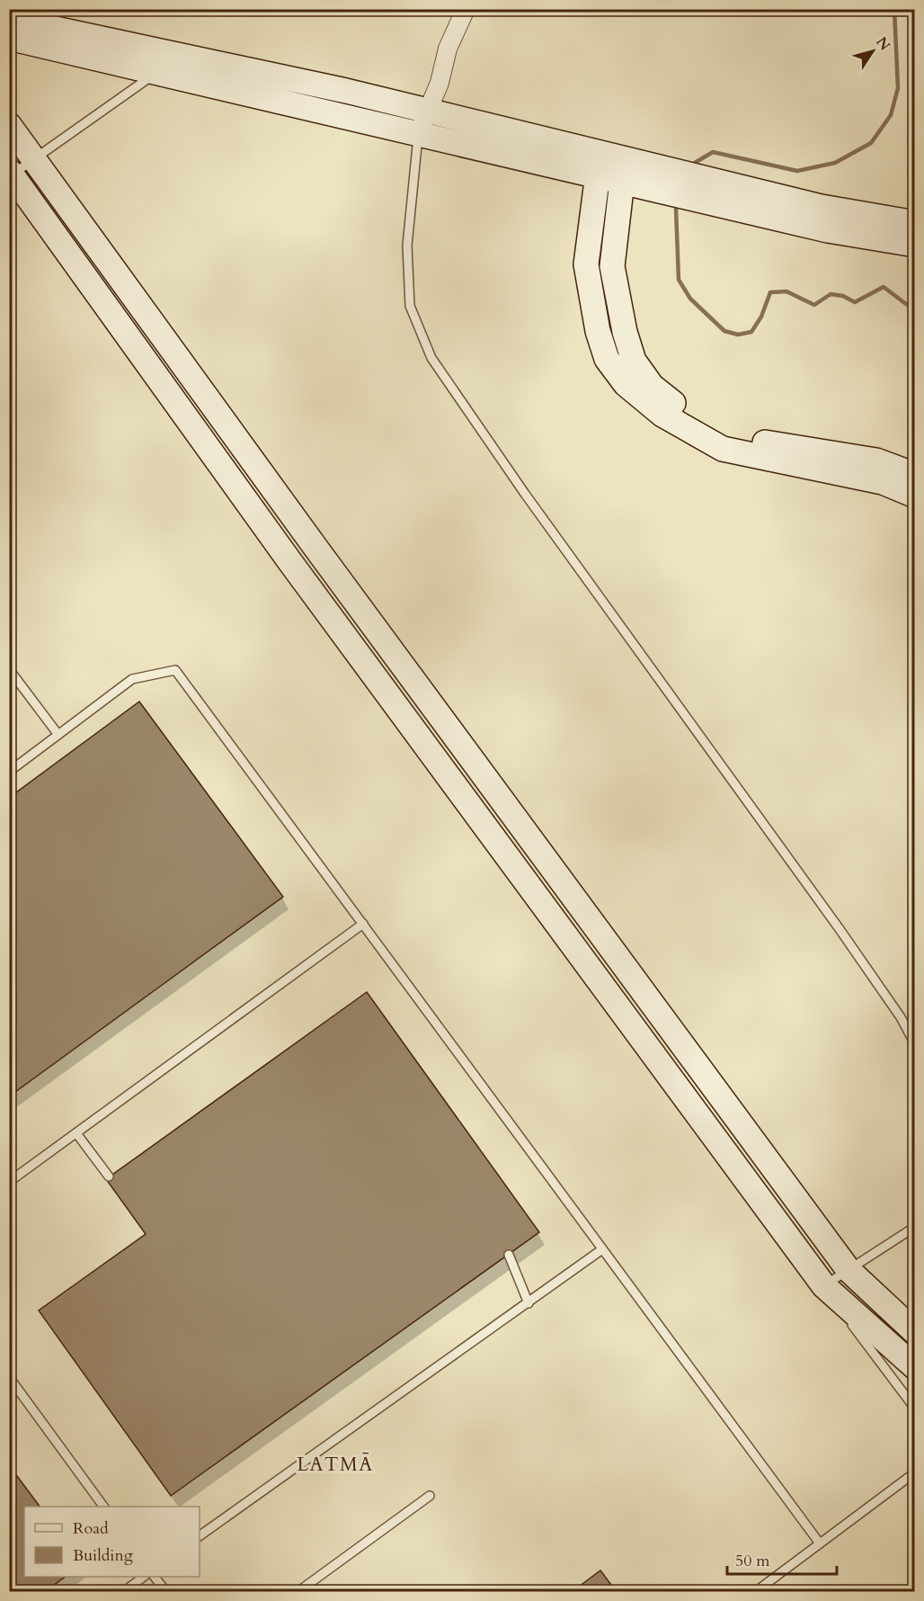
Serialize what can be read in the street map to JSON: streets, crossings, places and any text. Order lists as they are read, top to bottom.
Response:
{
  "districts": ["LATMĀ"],
  "legend": ["Road", "Building"],
  "scale_bar": "50 m",
  "north": "top right"
}
